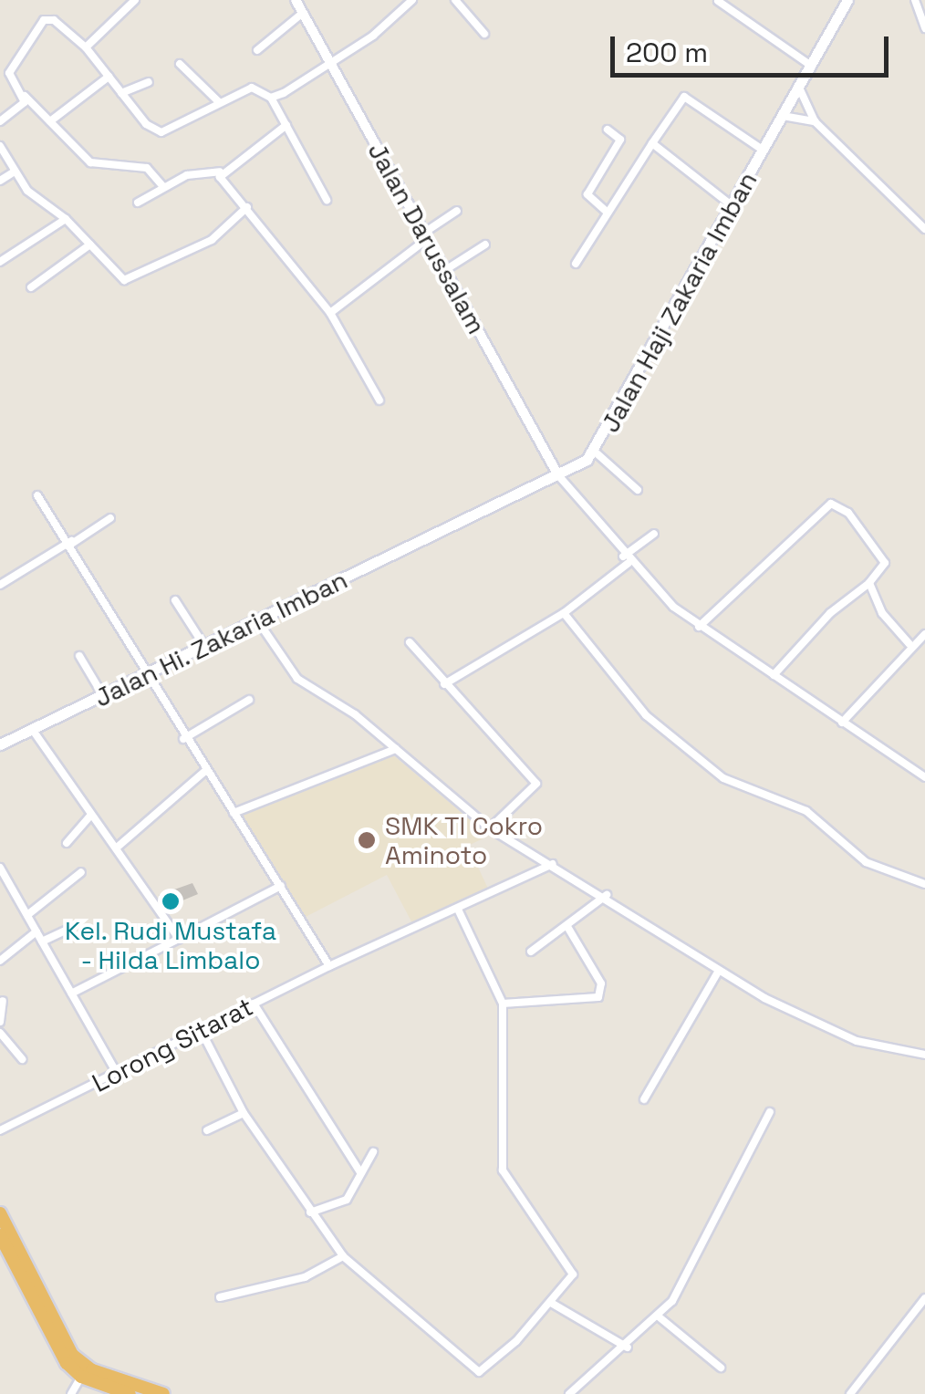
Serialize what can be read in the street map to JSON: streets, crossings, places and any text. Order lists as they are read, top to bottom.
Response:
{
  "streets": {
    "main road": ["Jalan Haji Zakaria Imban", "Jalan Hi. Zakaria Imban"],
    "street": ["Jalan Darussalam", "Lorong Sitarat"]
  },
  "crossings": [
    ["Jalan Darussalam", "Jalan Haji Zakaria Imban"],
    ["Jalan Haji Zakaria Imban", "Jalan Hi. Zakaria Imban"]
  ],
  "places": ["SMK TI Cokro Aminoto", "Kel. Rudi Mustafa - Hilda Limbalo"],
  "scale_bar": "200 m"
}
